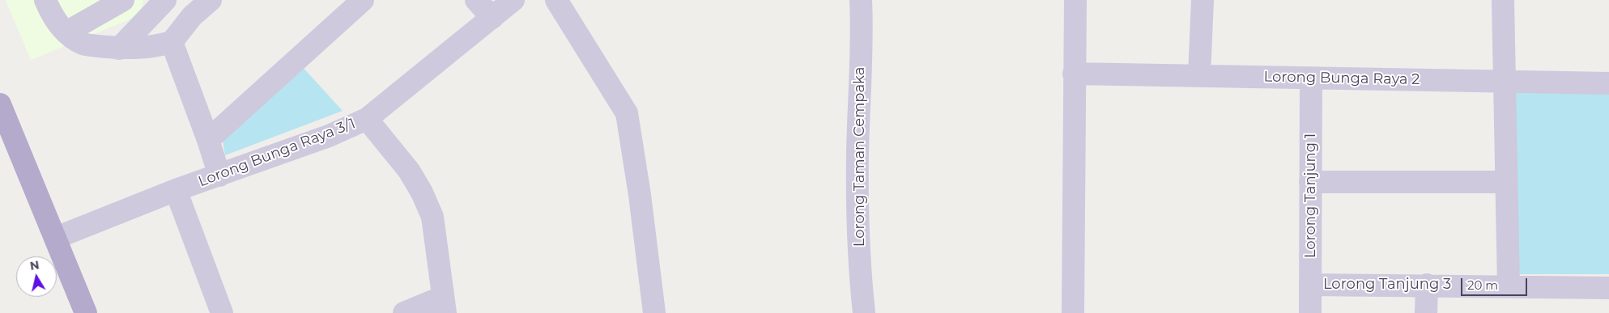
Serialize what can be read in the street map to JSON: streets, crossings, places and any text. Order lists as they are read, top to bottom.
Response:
{
  "streets": {
    "street": [
      "Lorong Bunga Raya 2",
      "Lorong Bunga Raya 3/1",
      "Lorong Taman Cempaka",
      "Lorong Tanjung 1",
      "Lorong Tanjung 3"
    ]
  },
  "crossings": [
    ["Lorong Bunga Raya 2", "Lorong Tanjung 1"],
    ["Lorong Tanjung 1", "Lorong Tanjung 3"]
  ],
  "scale_bar": "20 m",
  "north": "top"
}
